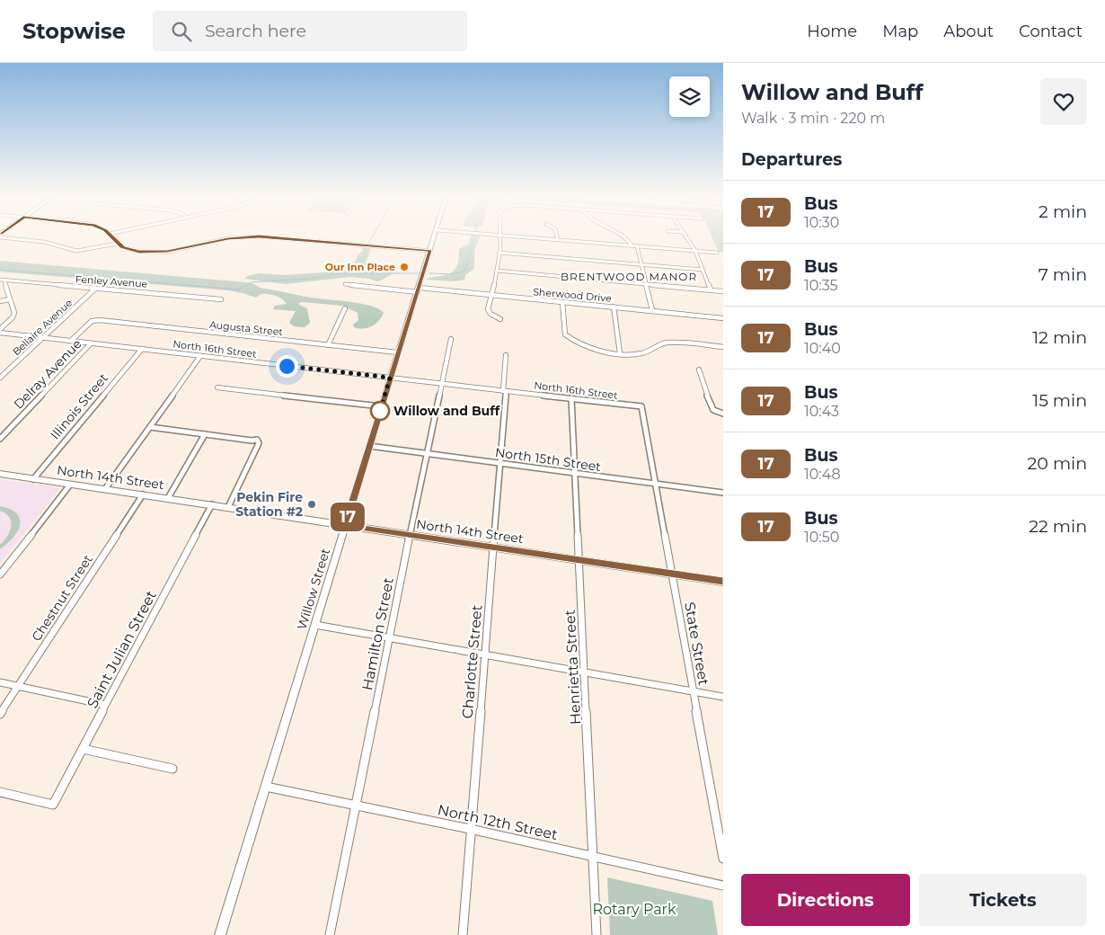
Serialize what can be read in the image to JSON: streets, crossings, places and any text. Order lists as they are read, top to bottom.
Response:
{
  "streets": {
    "main road": ["North 14th Street"],
    "street": [
      "Fenley Avenue",
      "Sherwood Drive",
      "Bellaire Avenue",
      "Augusta Street",
      "North 16th Street",
      "Delray Avenue",
      "Illinois Street",
      "North 15th Street",
      "Willow Street",
      "Chestnut Street",
      "Hamilton Street",
      "State Street",
      "Saint Julian Street",
      "Charlotte Street",
      "Henrietta Street",
      "North 12th Street"
    ]
  },
  "crossings": [
    ["Fenley Avenue", "Bellaire Avenue"],
    ["Sherwood Drive", "Willow Street"],
    ["Bellaire Avenue", "North 16th Street"],
    ["Augusta Street", "North 16th Street"],
    ["Augusta Street", "Willow Street"],
    ["North 16th Street", "Delray Avenue"],
    ["North 16th Street", "Illinois Street"],
    ["North 16th Street", "Willow Street"],
    ["North 16th Street", "Hamilton Street"],
    ["North 16th Street", "State Street"],
    ["North 16th Street", "Charlotte Street"],
    ["North 16th Street", "Henrietta Street"],
    ["Illinois Street", "North 14th Street"],
    ["North 15th Street", "Willow Street"],
    ["North 15th Street", "Hamilton Street"],
    ["North 15th Street", "State Street"],
    ["North 15th Street", "Charlotte Street"],
    ["North 15th Street", "Henrietta Street"],
    ["North 14th Street", "Willow Street"],
    ["North 14th Street", "Chestnut Street"],
    ["North 14th Street", "Hamilton Street"],
    ["North 14th Street", "State Street"],
    ["North 14th Street", "Saint Julian Street"],
    ["North 14th Street", "Charlotte Street"],
    ["North 14th Street", "Henrietta Street"],
    ["Willow Street", "North 12th Street"],
    ["Hamilton Street", "North 12th Street"],
    ["Charlotte Street", "North 12th Street"],
    ["Henrietta Street", "North 12th Street"]
  ],
  "districts": ["BRENTWOOD MANOR"],
  "parks": ["Rotary Park"],
  "places": ["Our Inn Place", "Willow and Buff", "Pekin Fire Station #2"],
  "lines": ["bus line 17"],
  "page": {
    "header": "Stopwise",
    "search": "Search here",
    "nav": [
      "Home",
      "Map",
      "About",
      "Contact"
    ],
    "on_map": "17",
    "heading": [
      ["Willow and Buff", "Walk · 3 min · 220 m"],
      "Departures"
    ],
    "list": [
      {
        "mark": "17",
        "name": "Bus",
        "note": "10:30",
        "value": "2 min"
      },
      {
        "mark": "17",
        "name": "Bus",
        "note": "10:35",
        "value": "7 min"
      },
      {
        "mark": "17",
        "name": "Bus",
        "note": "10:40",
        "value": "12 min"
      },
      {
        "mark": "17",
        "name": "Bus",
        "note": "10:43",
        "value": "15 min"
      },
      {
        "mark": "17",
        "name": "Bus",
        "note": "10:48",
        "value": "20 min"
      },
      {
        "mark": "17",
        "name": "Bus",
        "note": "10:50",
        "value": "22 min"
      }
    ],
    "buttons": ["Directions", "Tickets"]
  }
}
